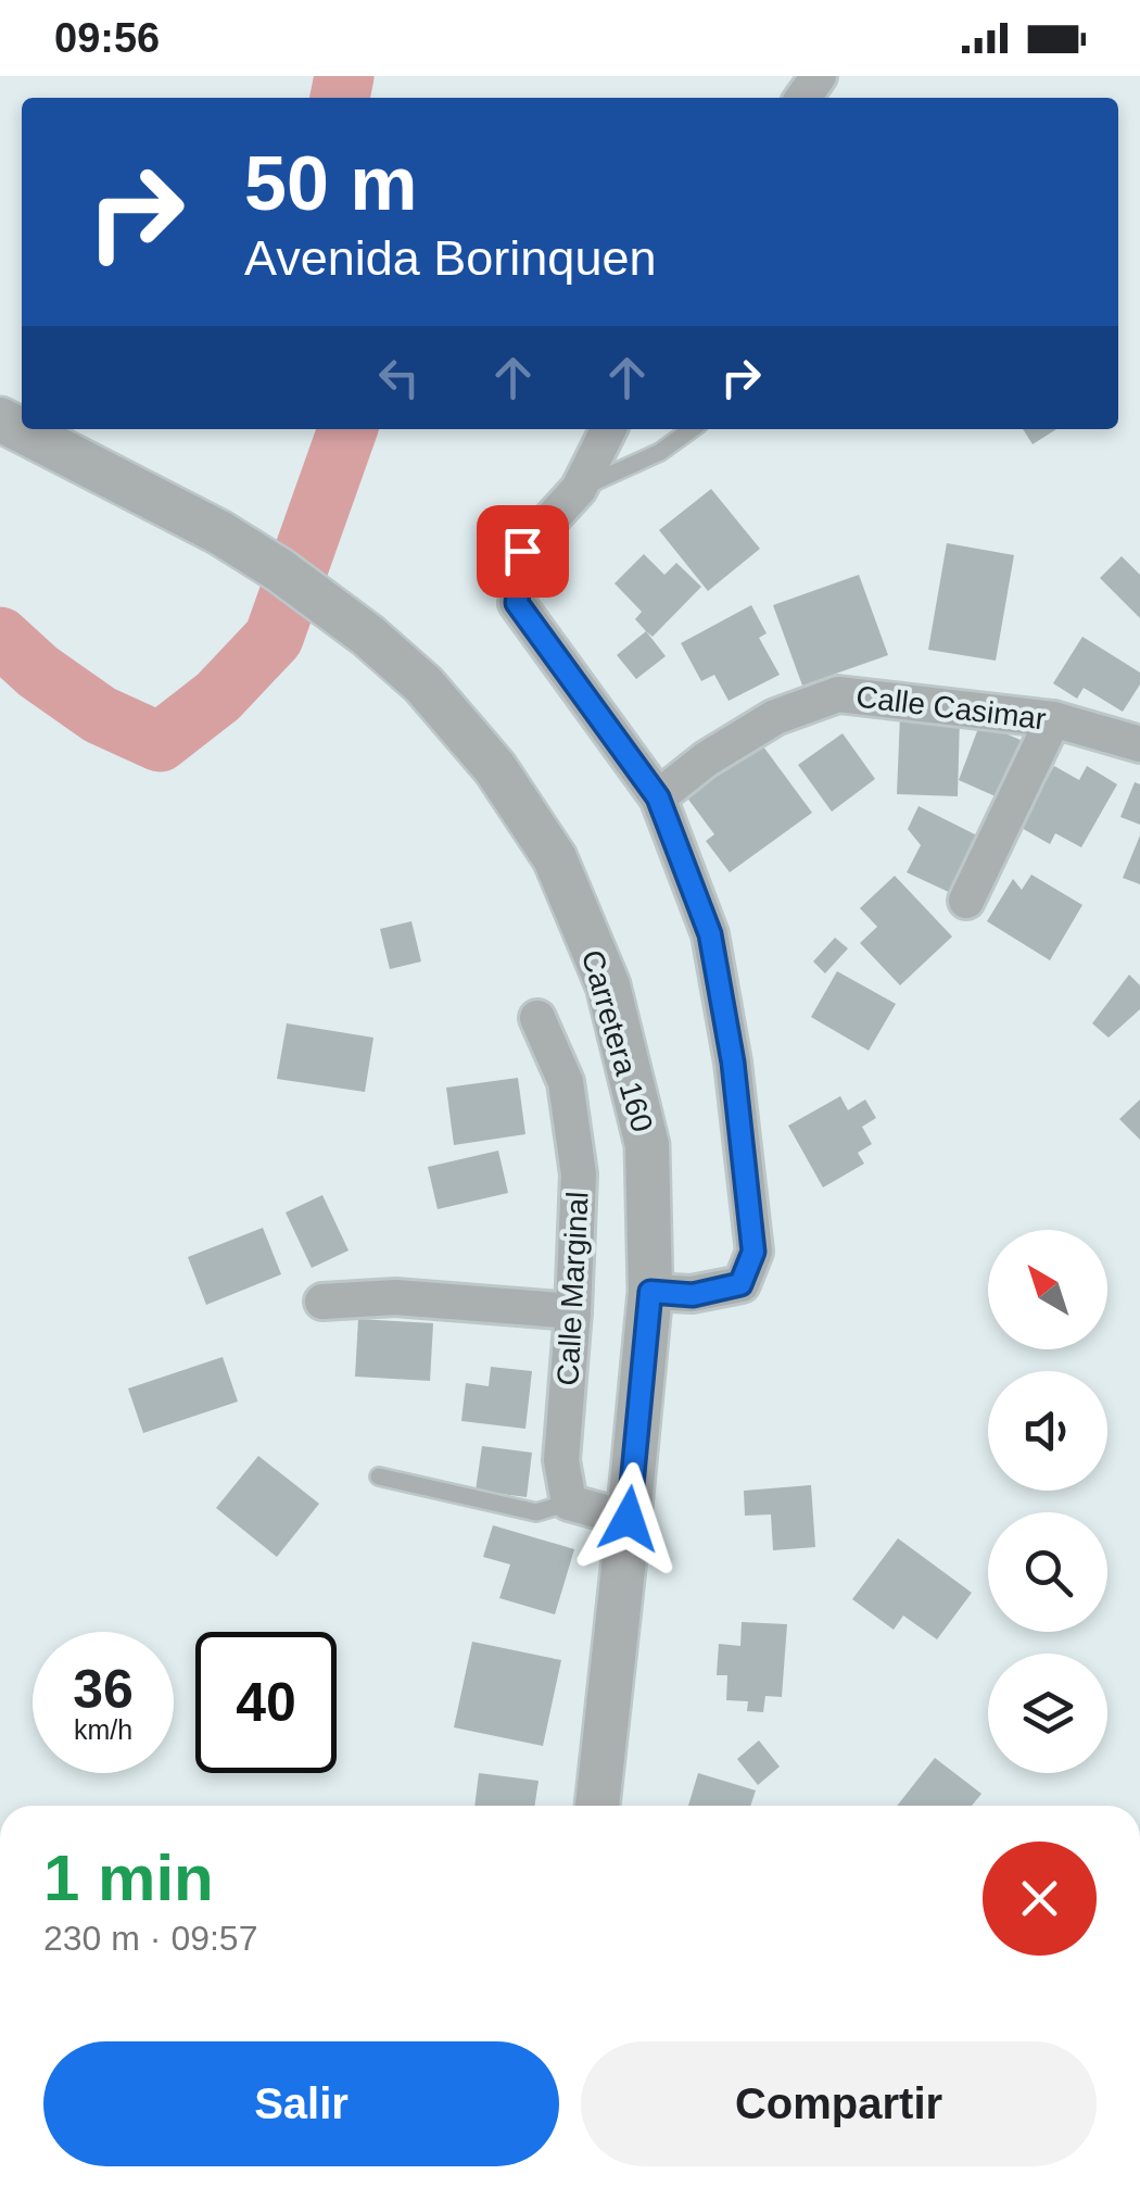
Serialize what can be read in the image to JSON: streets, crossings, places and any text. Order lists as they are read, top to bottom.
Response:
{
  "streets": {
    "street": ["Calle Casimar", "Carretera 160", "Calle Marginal"]
  },
  "north": "top left",
  "page": {
    "status": "09:56",
    "turn": ["50 m", "Avenida Borinquen"],
    "speed": "36 km/h",
    "limit": "40",
    "heading": ["1 min", "230 m · 09:57"],
    "buttons": ["Salir", "Compartir"]
  }
}
